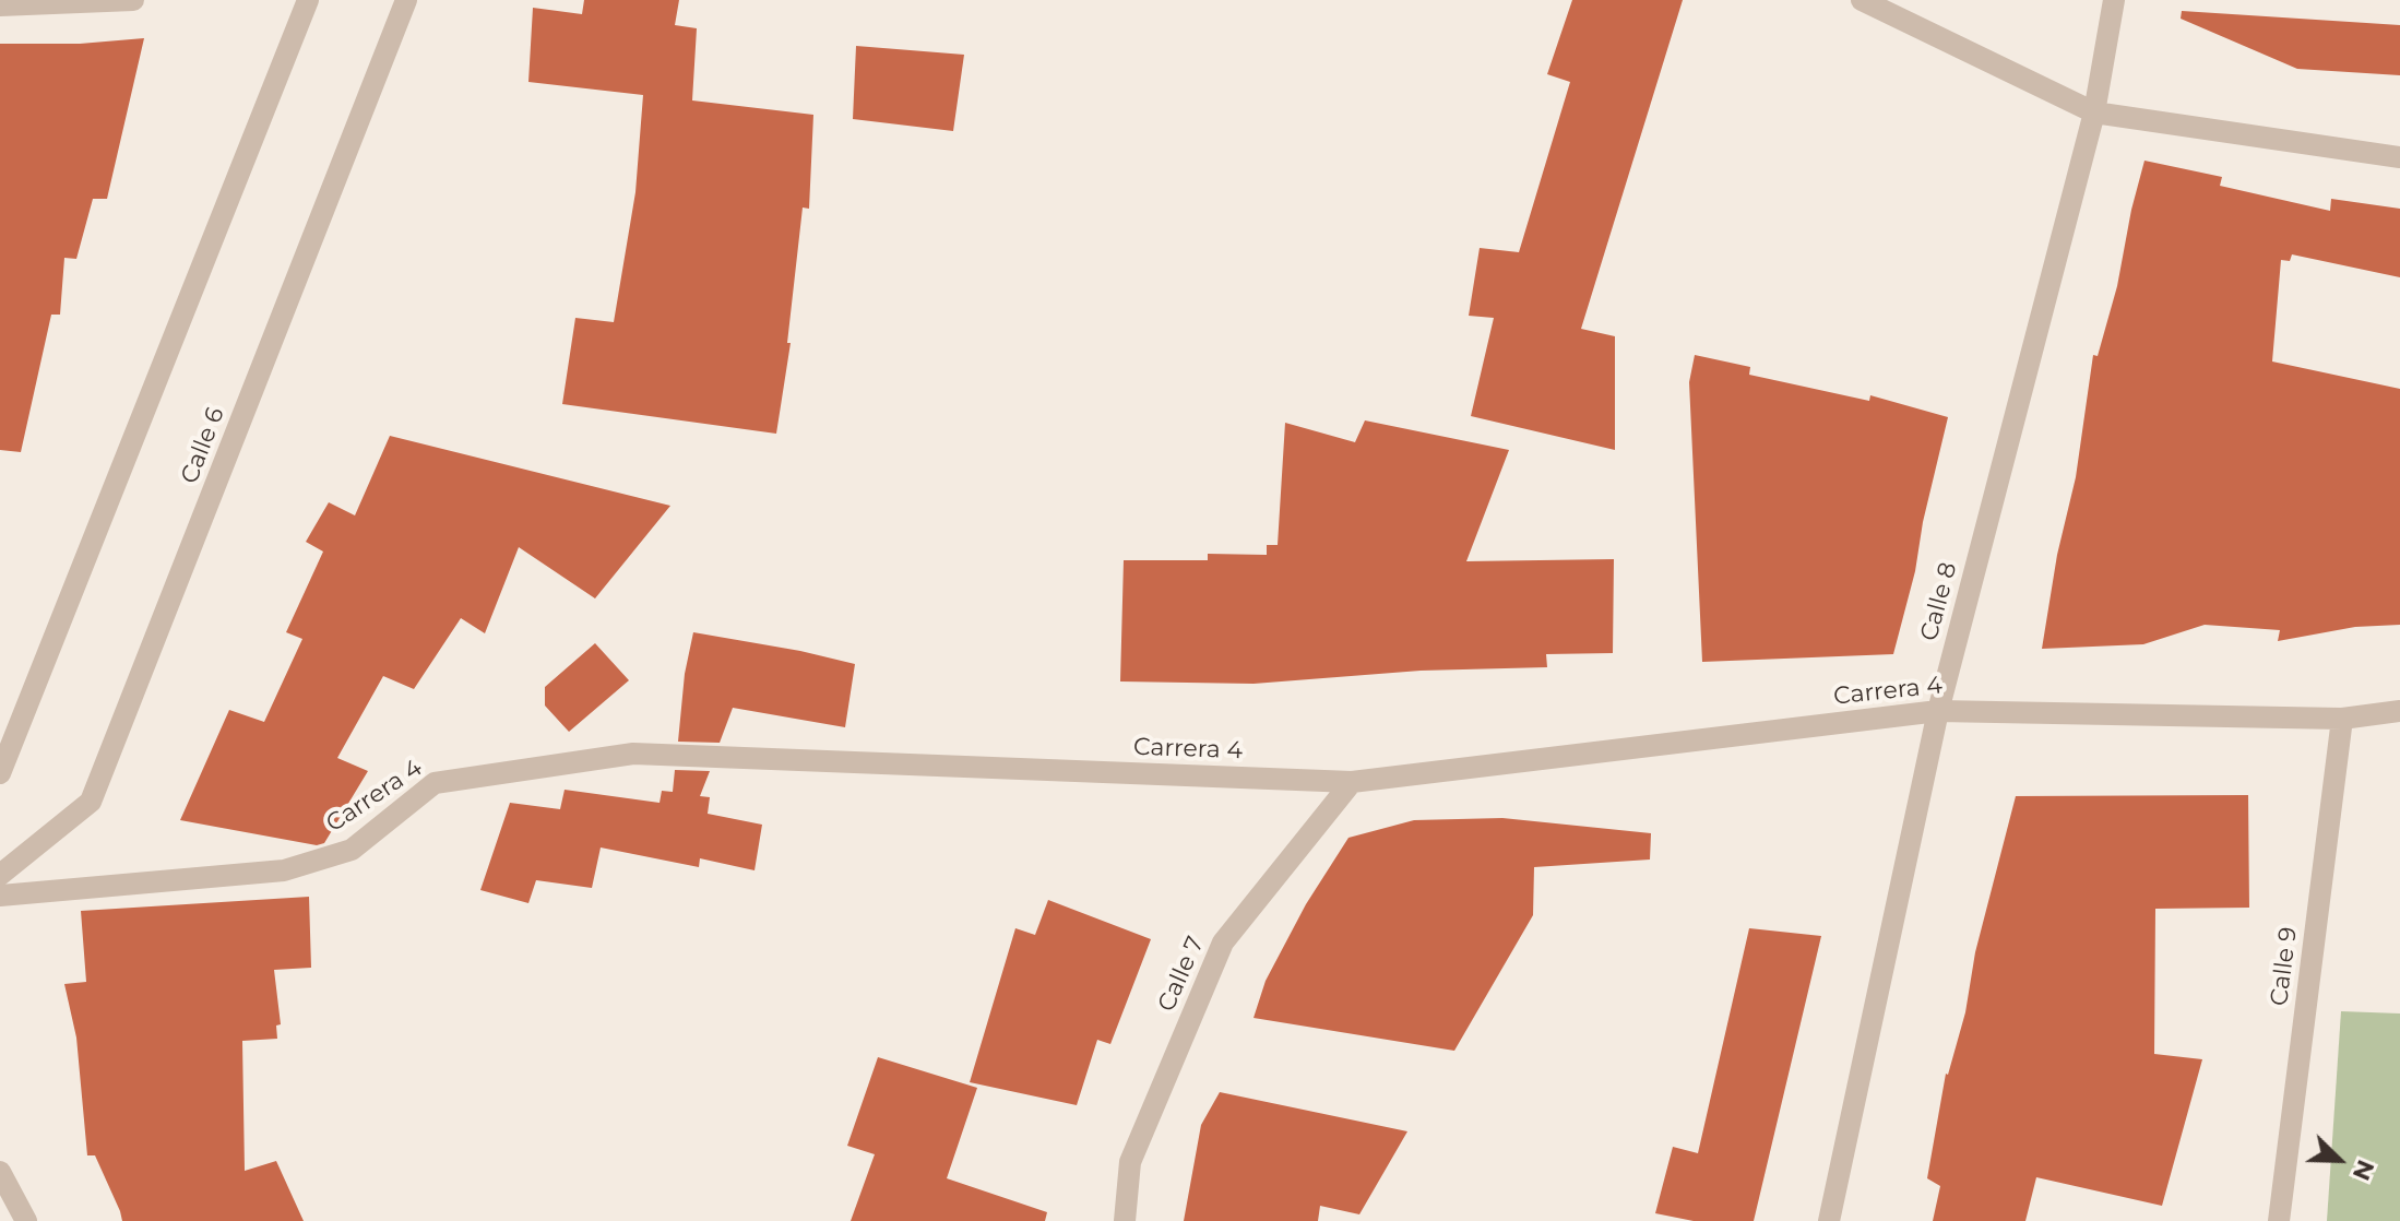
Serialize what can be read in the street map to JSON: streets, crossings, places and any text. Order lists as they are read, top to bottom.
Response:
{
  "streets": {
    "street": [
      "Calle 6",
      "Calle 8",
      "Carrera 4",
      "Calle 9",
      "Calle 7"
    ]
  },
  "crossings": [
    ["Calle 8", "Carrera 4"],
    ["Carrera 4", "Calle 9"],
    ["Carrera 4", "Calle 7"]
  ],
  "north": "bottom right"
}
